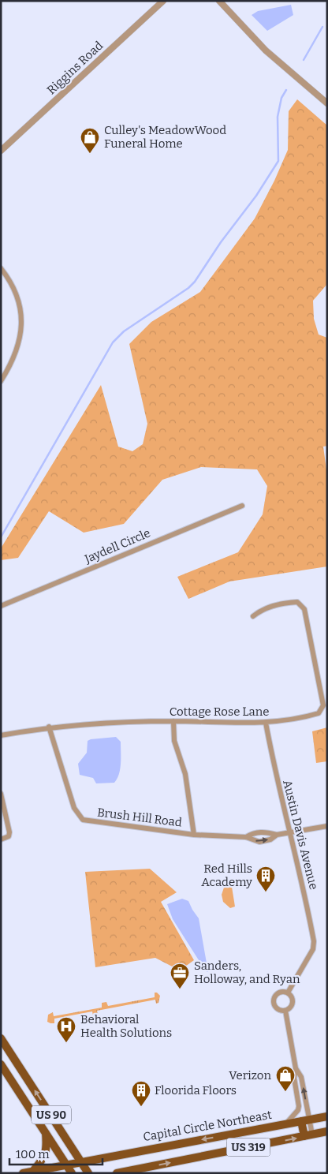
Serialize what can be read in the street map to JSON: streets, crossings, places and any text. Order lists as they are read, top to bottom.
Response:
{
  "streets": {
    "main road": ["US 90", "Capital Circle Northeast", "US 319"],
    "street": [
      "Riggins Road",
      "Jaydell Circle",
      "Cottage Rose Lane",
      "Brush Hill Road",
      "Austin Davis Avenue"
    ]
  },
  "crossings": [
    ["Cottage Rose Lane", "Brush Hill Road"],
    ["Cottage Rose Lane", "Austin Davis Avenue"],
    ["Brush Hill Road", "Austin Davis Avenue"],
    ["US 90", "Capital Circle Northeast"]
  ],
  "places": {
    "shop": ["Culley's MeadowWood Funeral Home", "Verizon"],
    "building": ["Red Hills Academy", "Floorida Floors"],
    "office": ["Sanders, Holloway, and Ryan"],
    "hospital": ["Behavioral Health Solutions"]
  },
  "scale_bar": "100 m"
}
